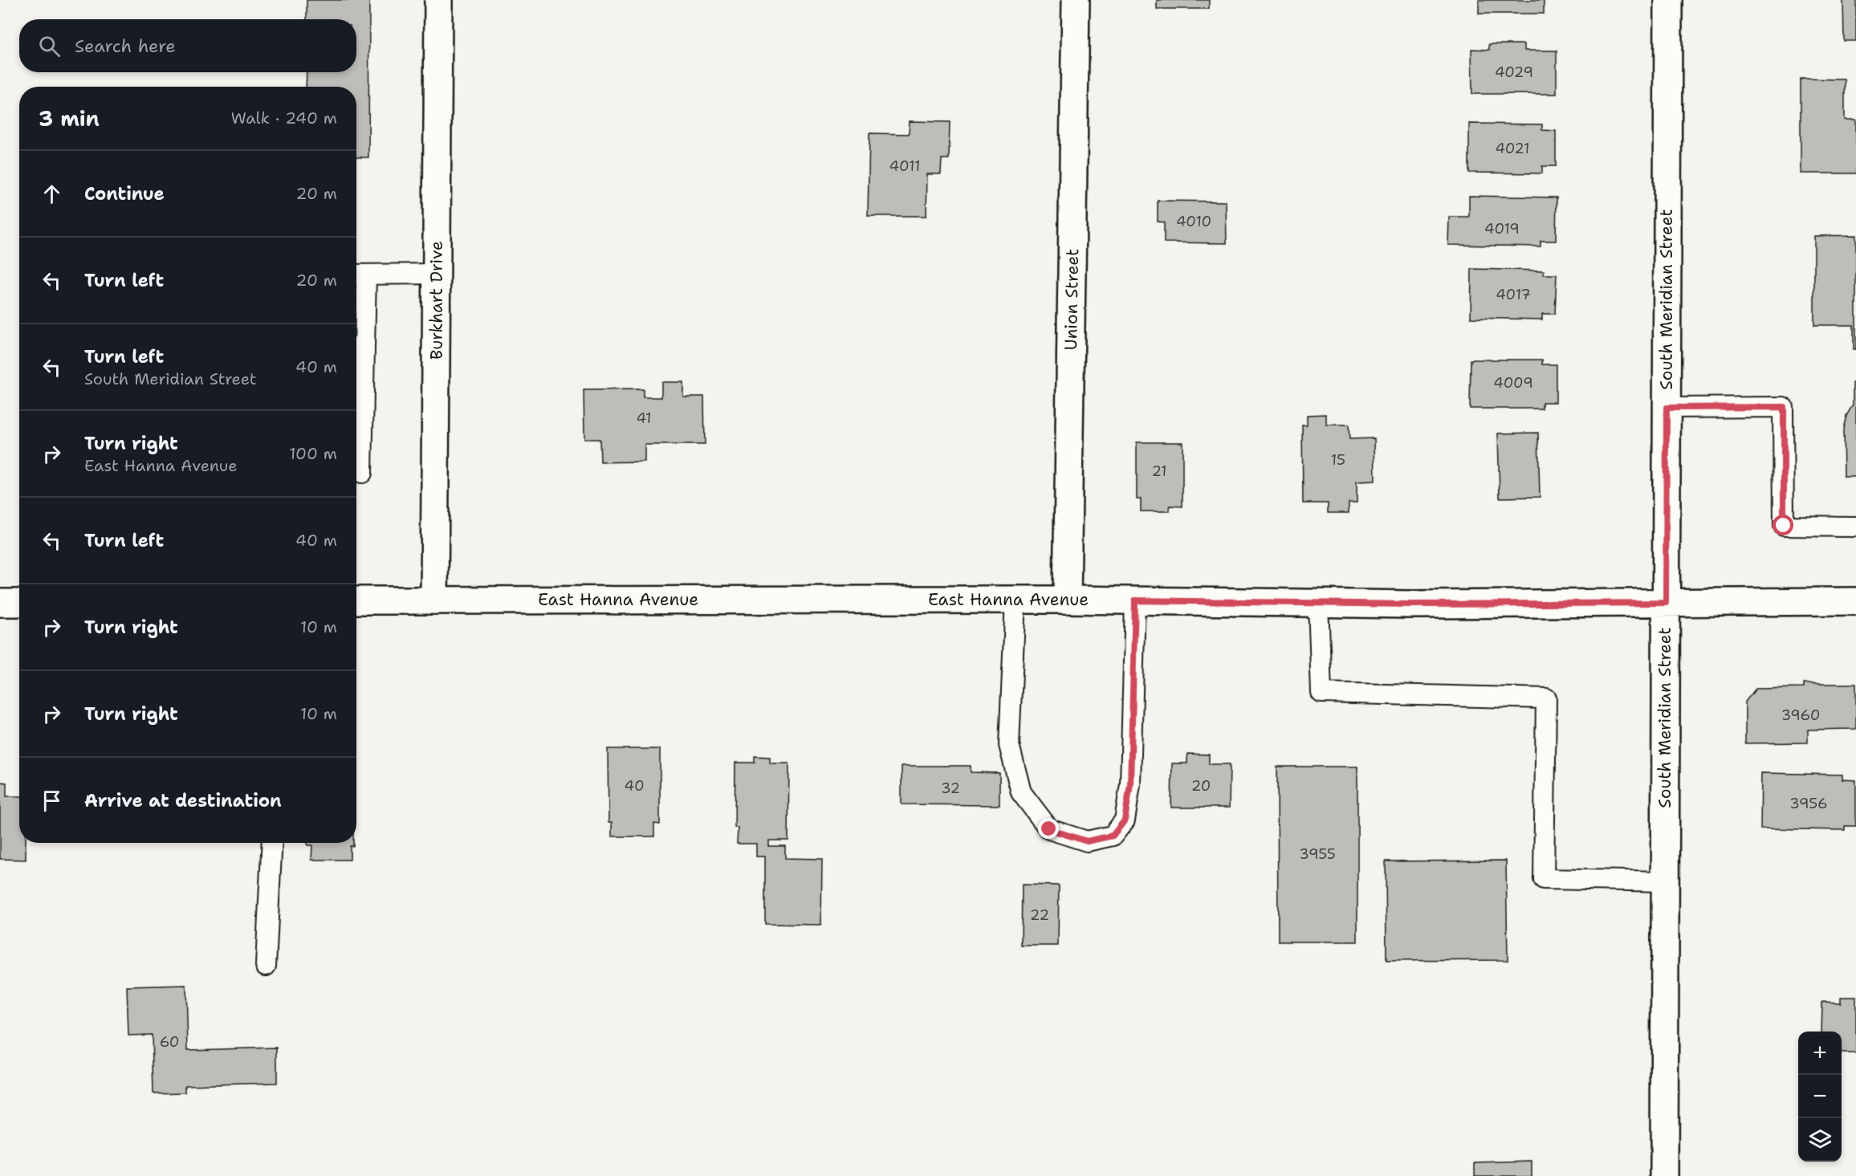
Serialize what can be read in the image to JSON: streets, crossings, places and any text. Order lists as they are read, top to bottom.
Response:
{
  "streets": {
    "main road": [
      "Union Street",
      "South Meridian Street",
      "Burkhart Drive",
      "East Hanna Avenue"
    ]
  },
  "crossings": [
    ["Union Street", "East Hanna Avenue"],
    ["South Meridian Street", "East Hanna Avenue"],
    ["Burkhart Drive", "East Hanna Avenue"]
  ],
  "house_numbers": [
    "4029",
    "4021",
    "4011",
    "4010",
    "4019",
    "4017",
    "4009",
    "41",
    "15",
    "21",
    "3960",
    "40",
    "20",
    "32",
    "3956",
    "3955",
    "22",
    "60"
  ],
  "page": {
    "search": "Search here",
    "heading": ["3 min", "Walk · 240 m"],
    "list": [
      ["Continue", "20 m"],
      ["Turn left", "20 m"],
      ["Turn left", "South Meridian Street", "40 m"],
      ["Turn right", "East Hanna Avenue", "100 m"],
      ["Turn left", "40 m"],
      ["Turn right", "10 m"],
      ["Turn right", "10 m"],
      "Arrive at destination"
    ],
    "map_buttons": ["+", "−"]
  }
}
